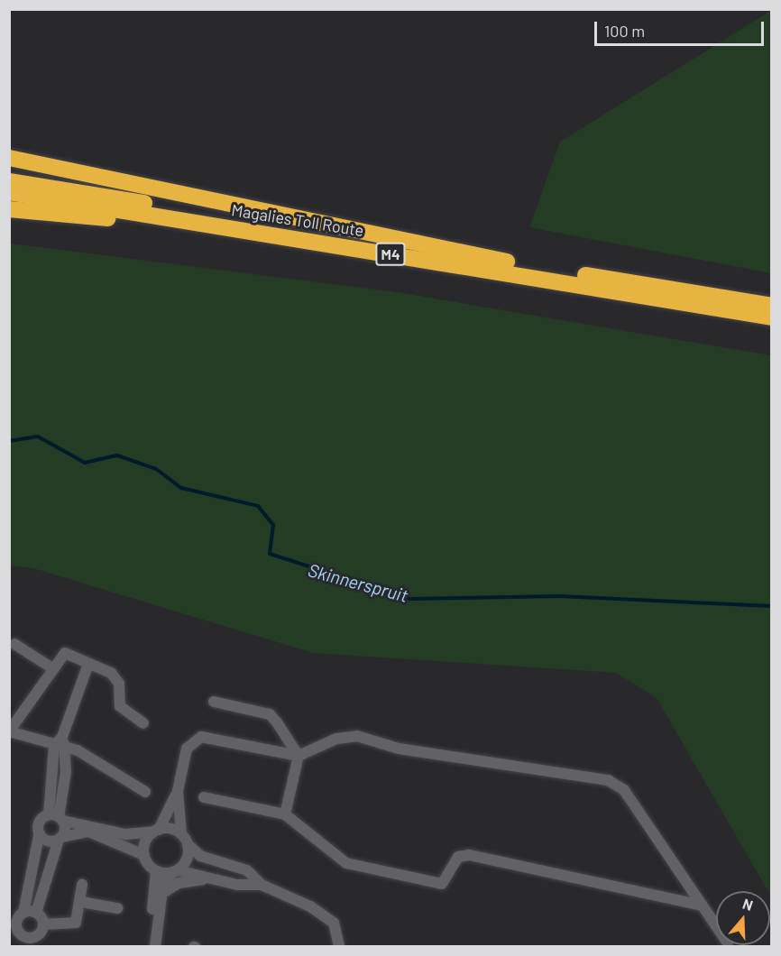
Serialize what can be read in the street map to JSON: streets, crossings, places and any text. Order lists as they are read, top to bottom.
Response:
{
  "streets": {
    "highway": ["Magalies Toll Route", "M4"]
  },
  "water": ["Skinnerspruit"],
  "scale_bar": "100 m",
  "north": "top"
}
